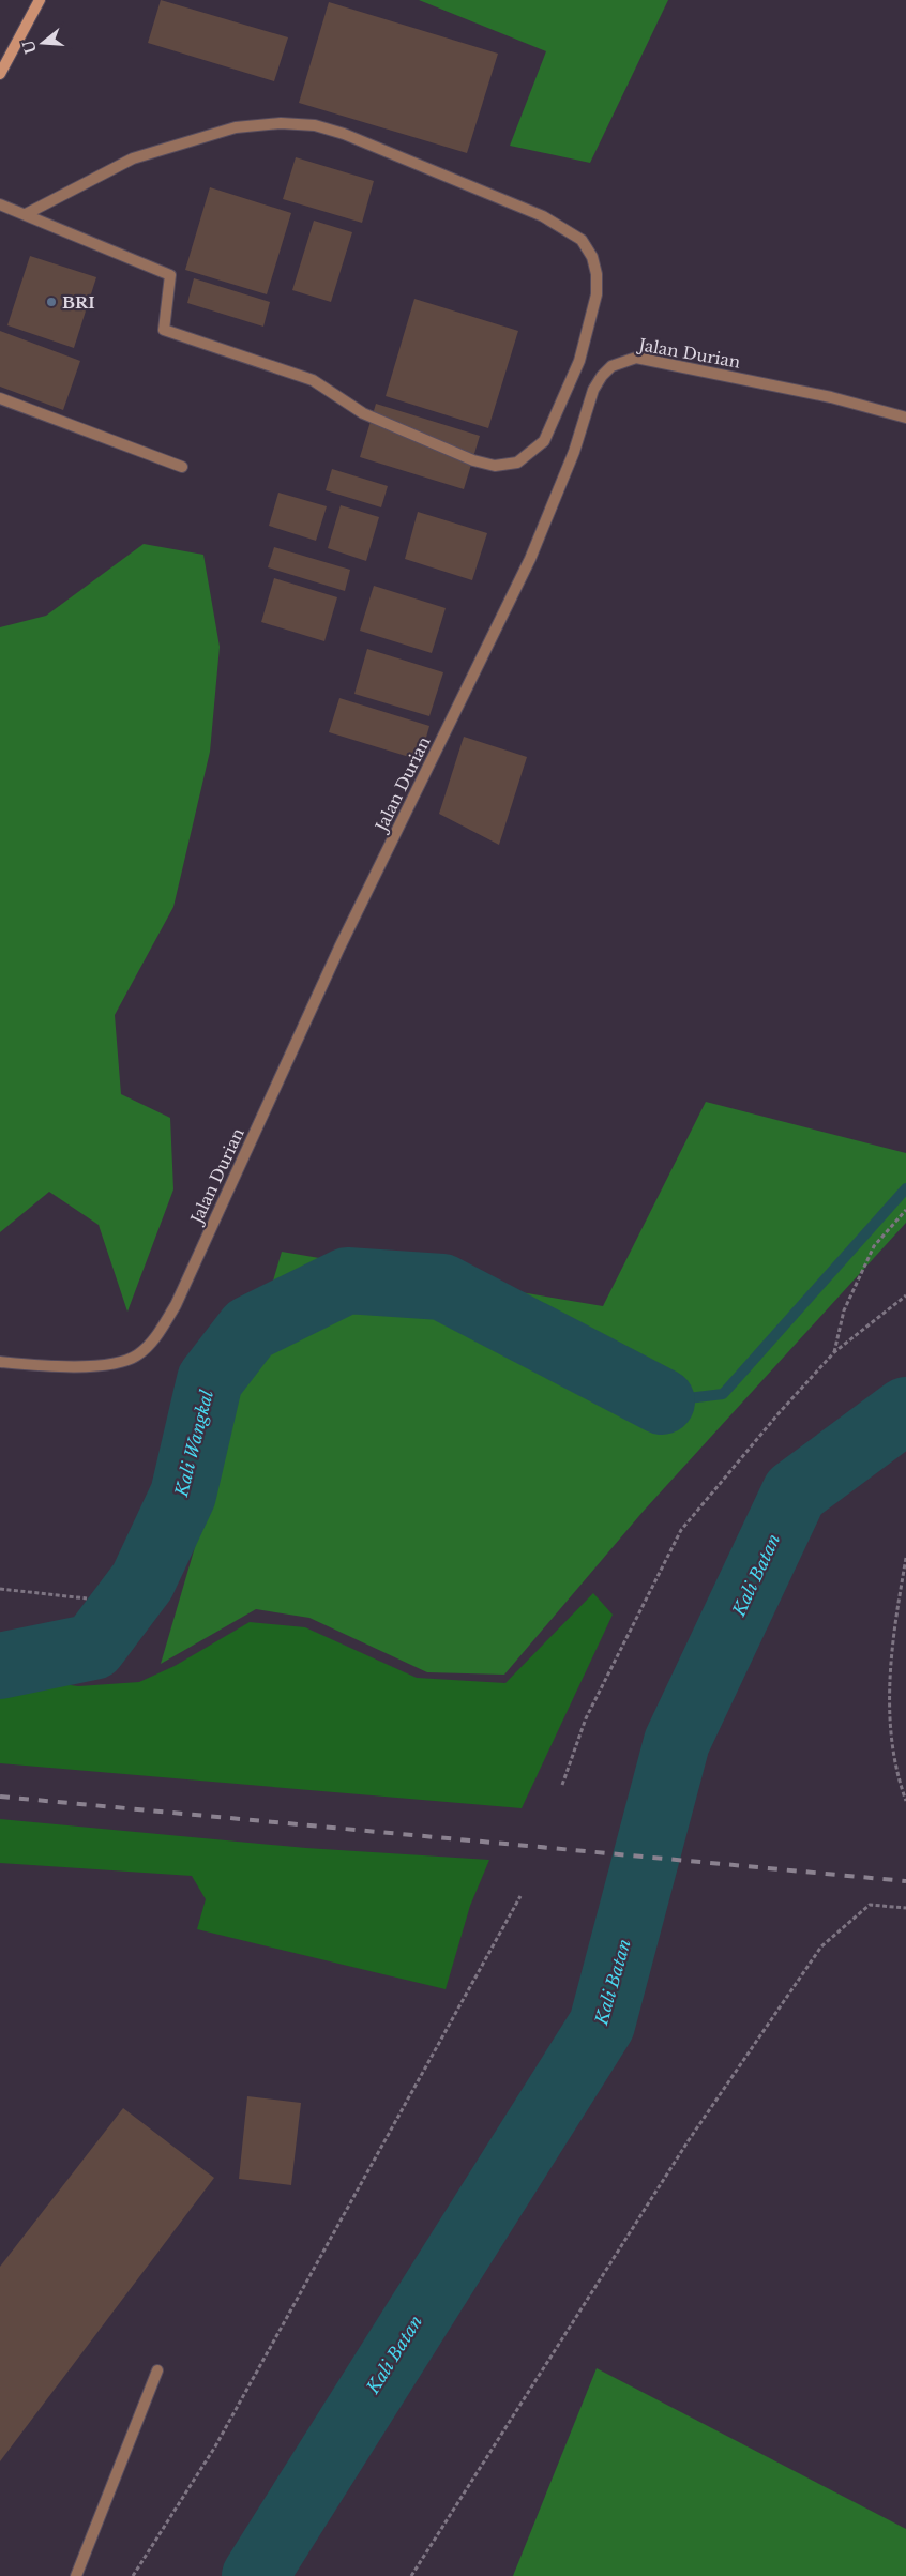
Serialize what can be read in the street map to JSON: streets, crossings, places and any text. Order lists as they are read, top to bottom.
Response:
{
  "streets": {
    "street": ["Jalan Durian"]
  },
  "water": ["Kali Wangkal", "Kali Batan"],
  "places": ["BRI"],
  "north": "left"
}
